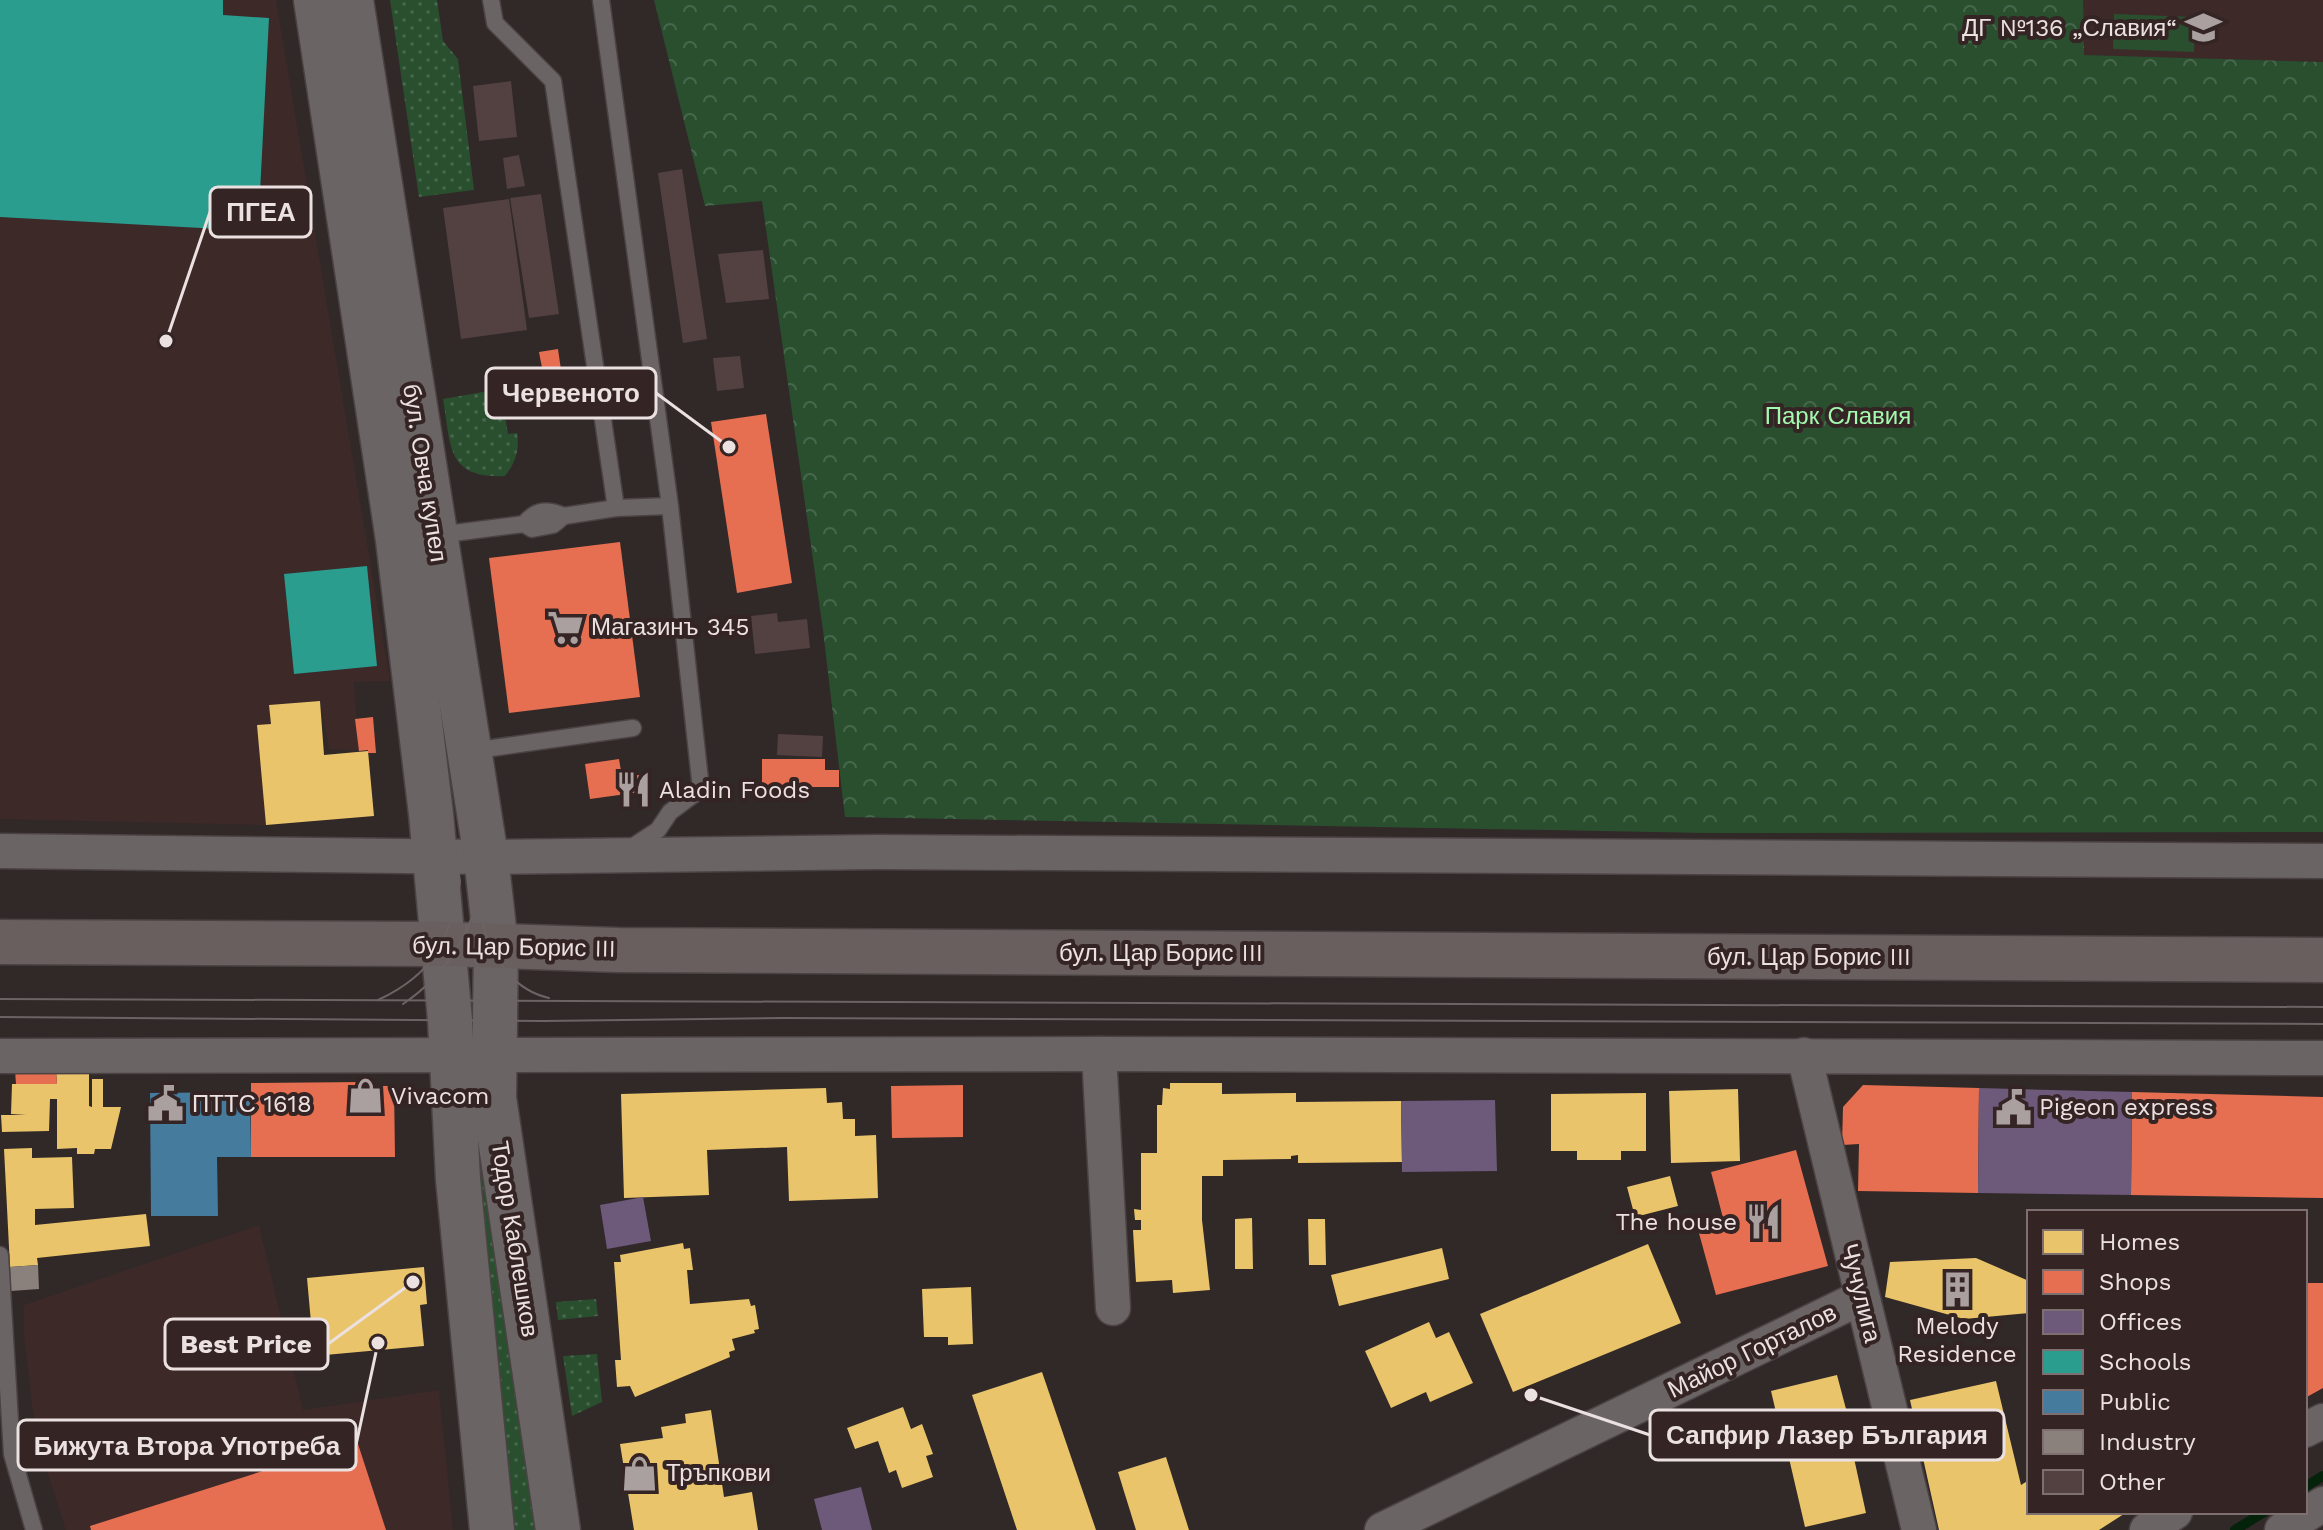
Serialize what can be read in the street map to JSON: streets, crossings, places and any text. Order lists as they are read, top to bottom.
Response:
{
  "streets": {
    "main road": ["бул. Овча купел", "бул. Цар Борис III", "Тодор Каблешков"],
    "street": ["Чучулига", "Майор Горталов"]
  },
  "crossings": [
    ["бул. Овча купел", "бул. Цар Борис III"],
    ["бул. Овча купел", "Тодор Каблешков"],
    ["бул. Цар Борис III", "Тодор Каблешков"],
    ["Чучулига", "Майор Горталов"]
  ],
  "parks": ["Парк Славия"],
  "places": {
    "school or university": ["ДГ №136 „Славия“"],
    "other": [
      "ПГЕА",
      "Червеното",
      "Best Price",
      "Бижута Втора Употреба",
      "Сапфир Лазер България"
    ],
    "supermarket": ["Магазинъ 345"],
    "restaurant": ["Aladin Foods", "The house"],
    "shop": ["Vivacom", "Тръпкови"],
    "public building": ["ПТТС 1618", "Pigeon express"],
    "building": ["Melody Residence"]
  },
  "legend": [
    "Homes",
    "Shops",
    "Offices",
    "Schools",
    "Public",
    "Industry",
    "Other"
  ]
}
